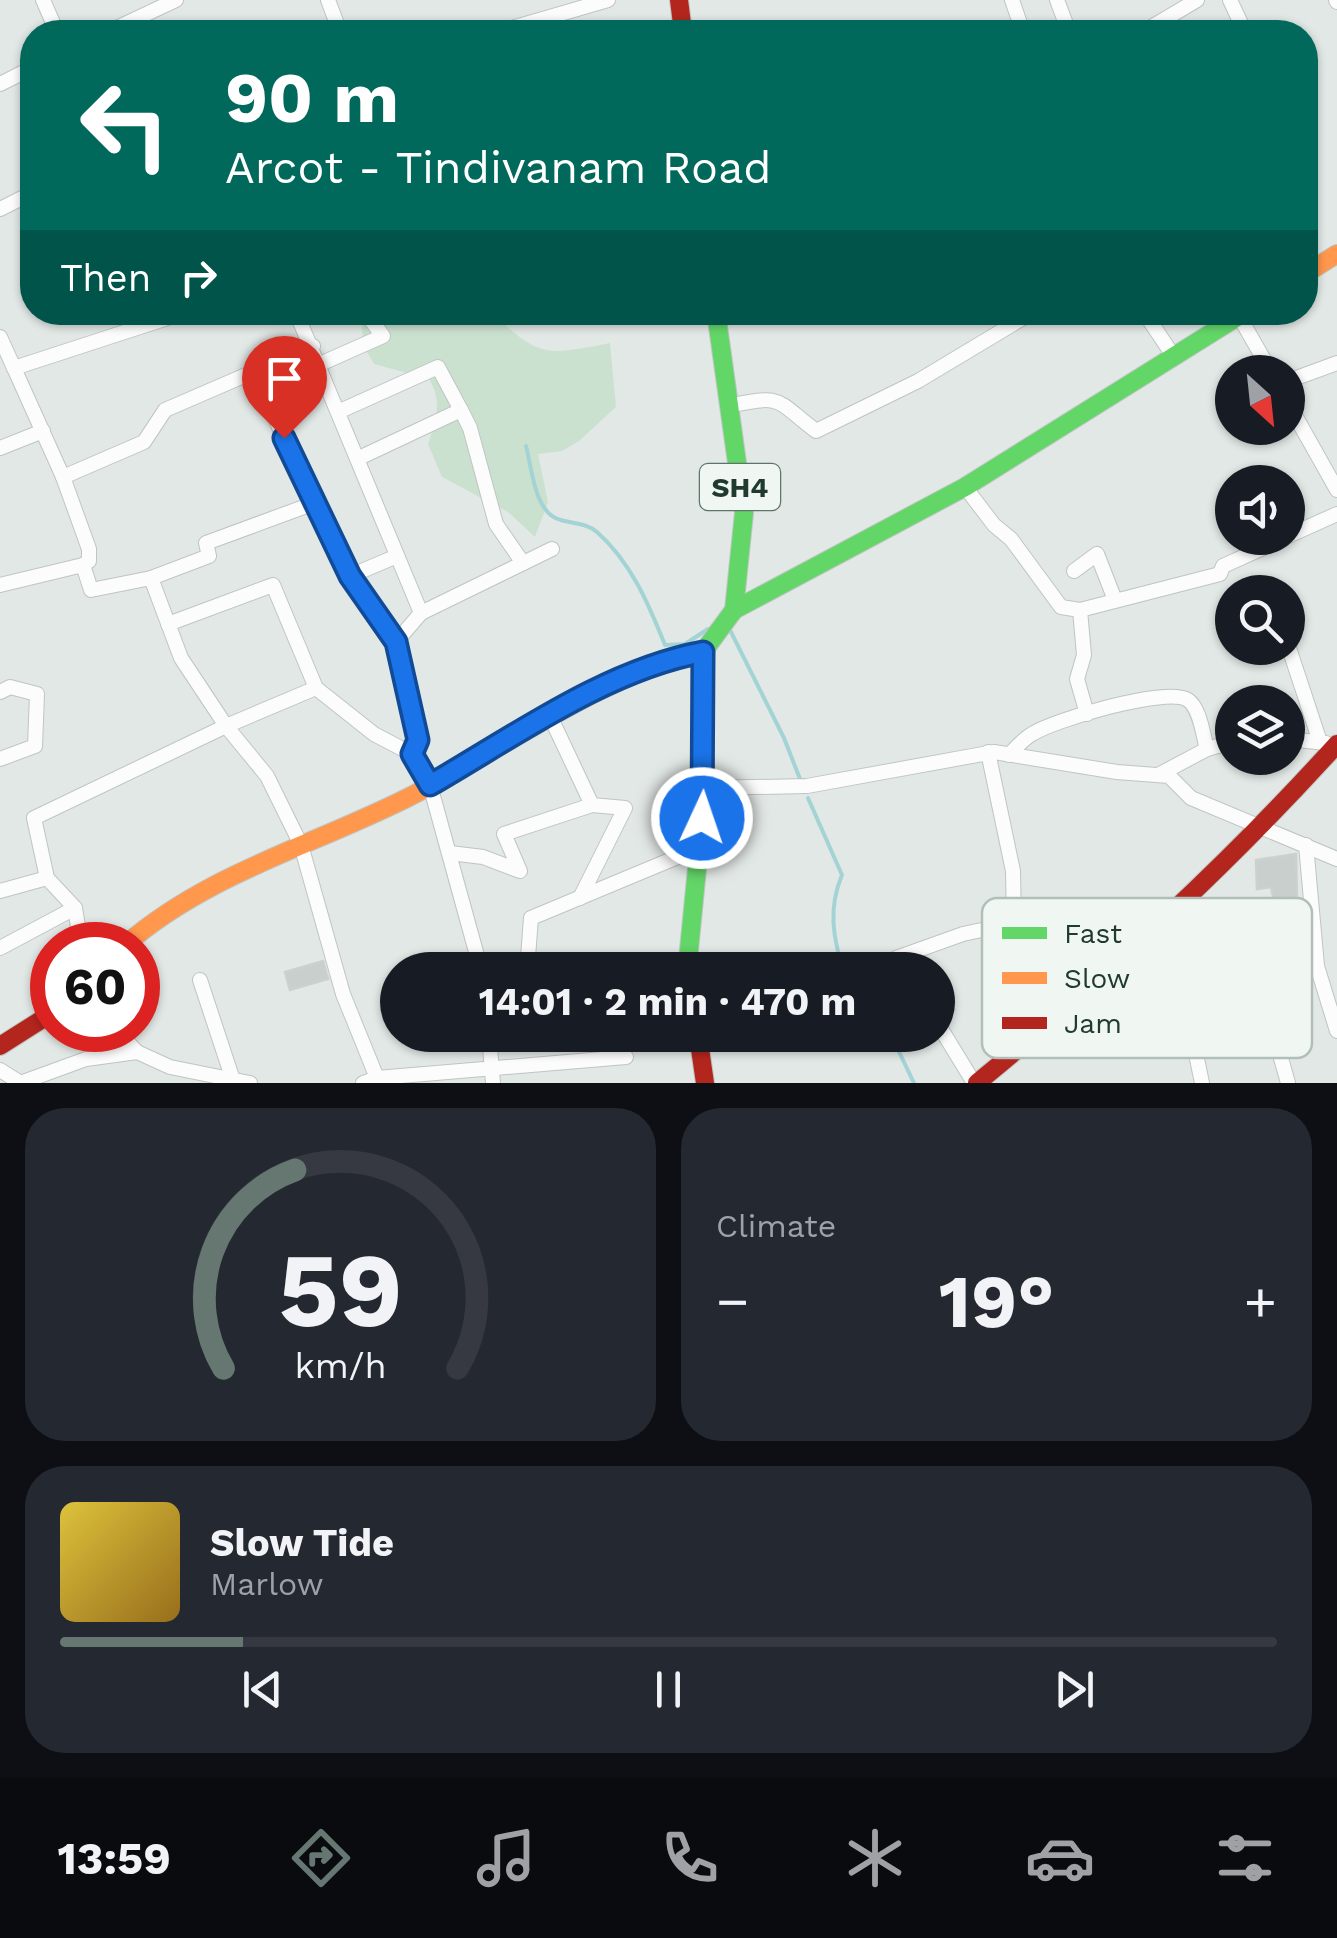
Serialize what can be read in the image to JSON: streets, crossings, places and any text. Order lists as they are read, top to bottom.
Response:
{
  "streets": {
    "main road": ["SH4"]
  },
  "legend": ["Fast", "Slow", "Jam"],
  "north": "bottom right",
  "page": {
    "turn": ["90 m", "Arcot - Tindivanam Road"],
    "then": "Then",
    "limit": "60",
    "trip": "14:01 · 2 min · 470 m",
    "tile": "Climate",
    "heat": ["−", "19°", "+"],
    "song": ["Slow Tide", "Marlow"],
    "tabs": "13:59",
    "gauge": ["59", "km/h"]
  }
}
